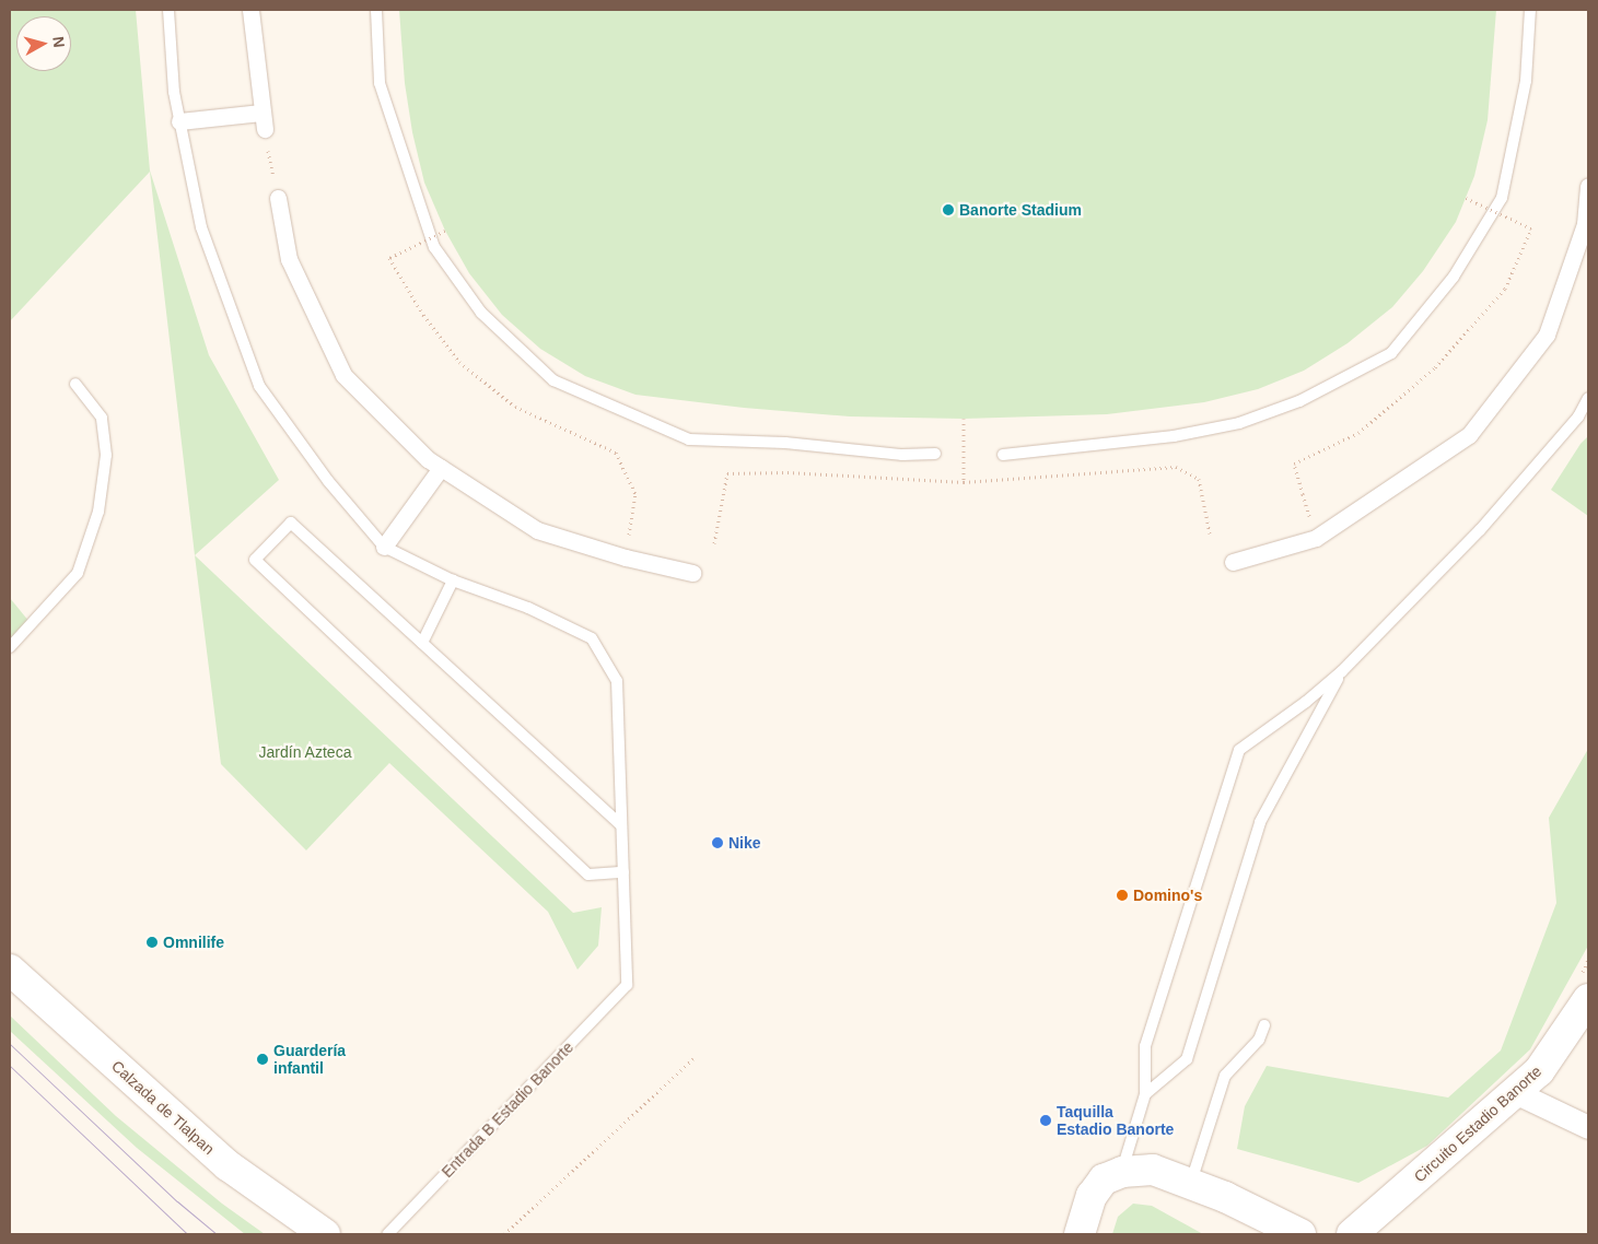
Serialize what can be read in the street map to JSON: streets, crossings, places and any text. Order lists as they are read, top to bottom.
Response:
{
  "streets": {
    "main road": ["Calzada de Tlalpan", "Circuito Estadio Banorte"],
    "lane": ["Entrada B Estadio Banorte"]
  },
  "parks": ["Jardín Azteca"],
  "places": [
    "Banorte Stadium",
    "Nike",
    "Domino's",
    "Omnilife",
    "Guardería infantil",
    "Taquilla Estadio Banorte"
  ],
  "north": "right"
}
